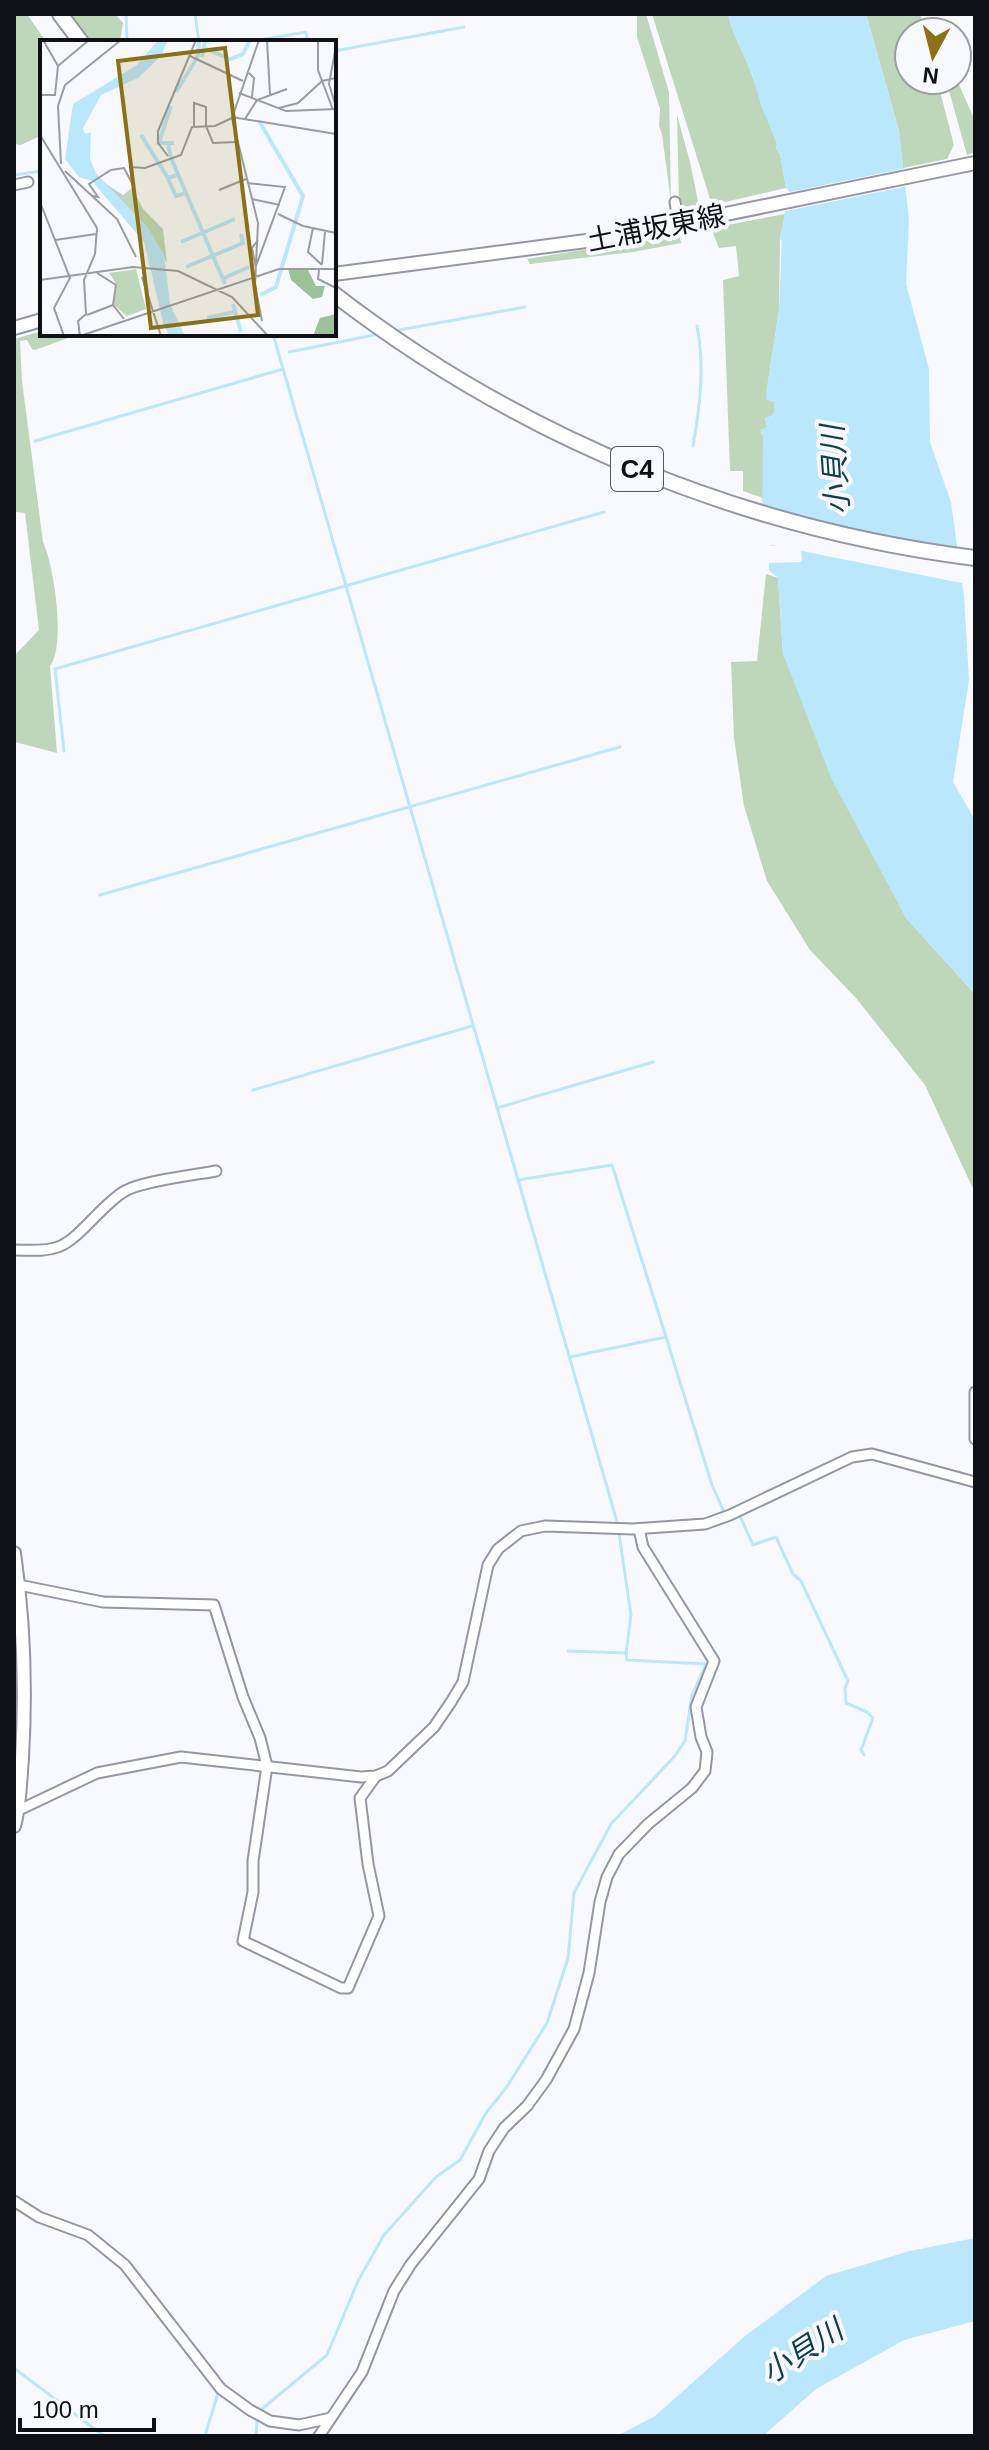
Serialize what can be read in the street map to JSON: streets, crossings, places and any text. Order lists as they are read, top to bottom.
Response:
{
  "streets": {
    "highway": ["C4"],
    "main road": ["土浦坂東線"]
  },
  "water": ["小貝川"],
  "scale_bar": "100 m",
  "north": "bottom"
}
